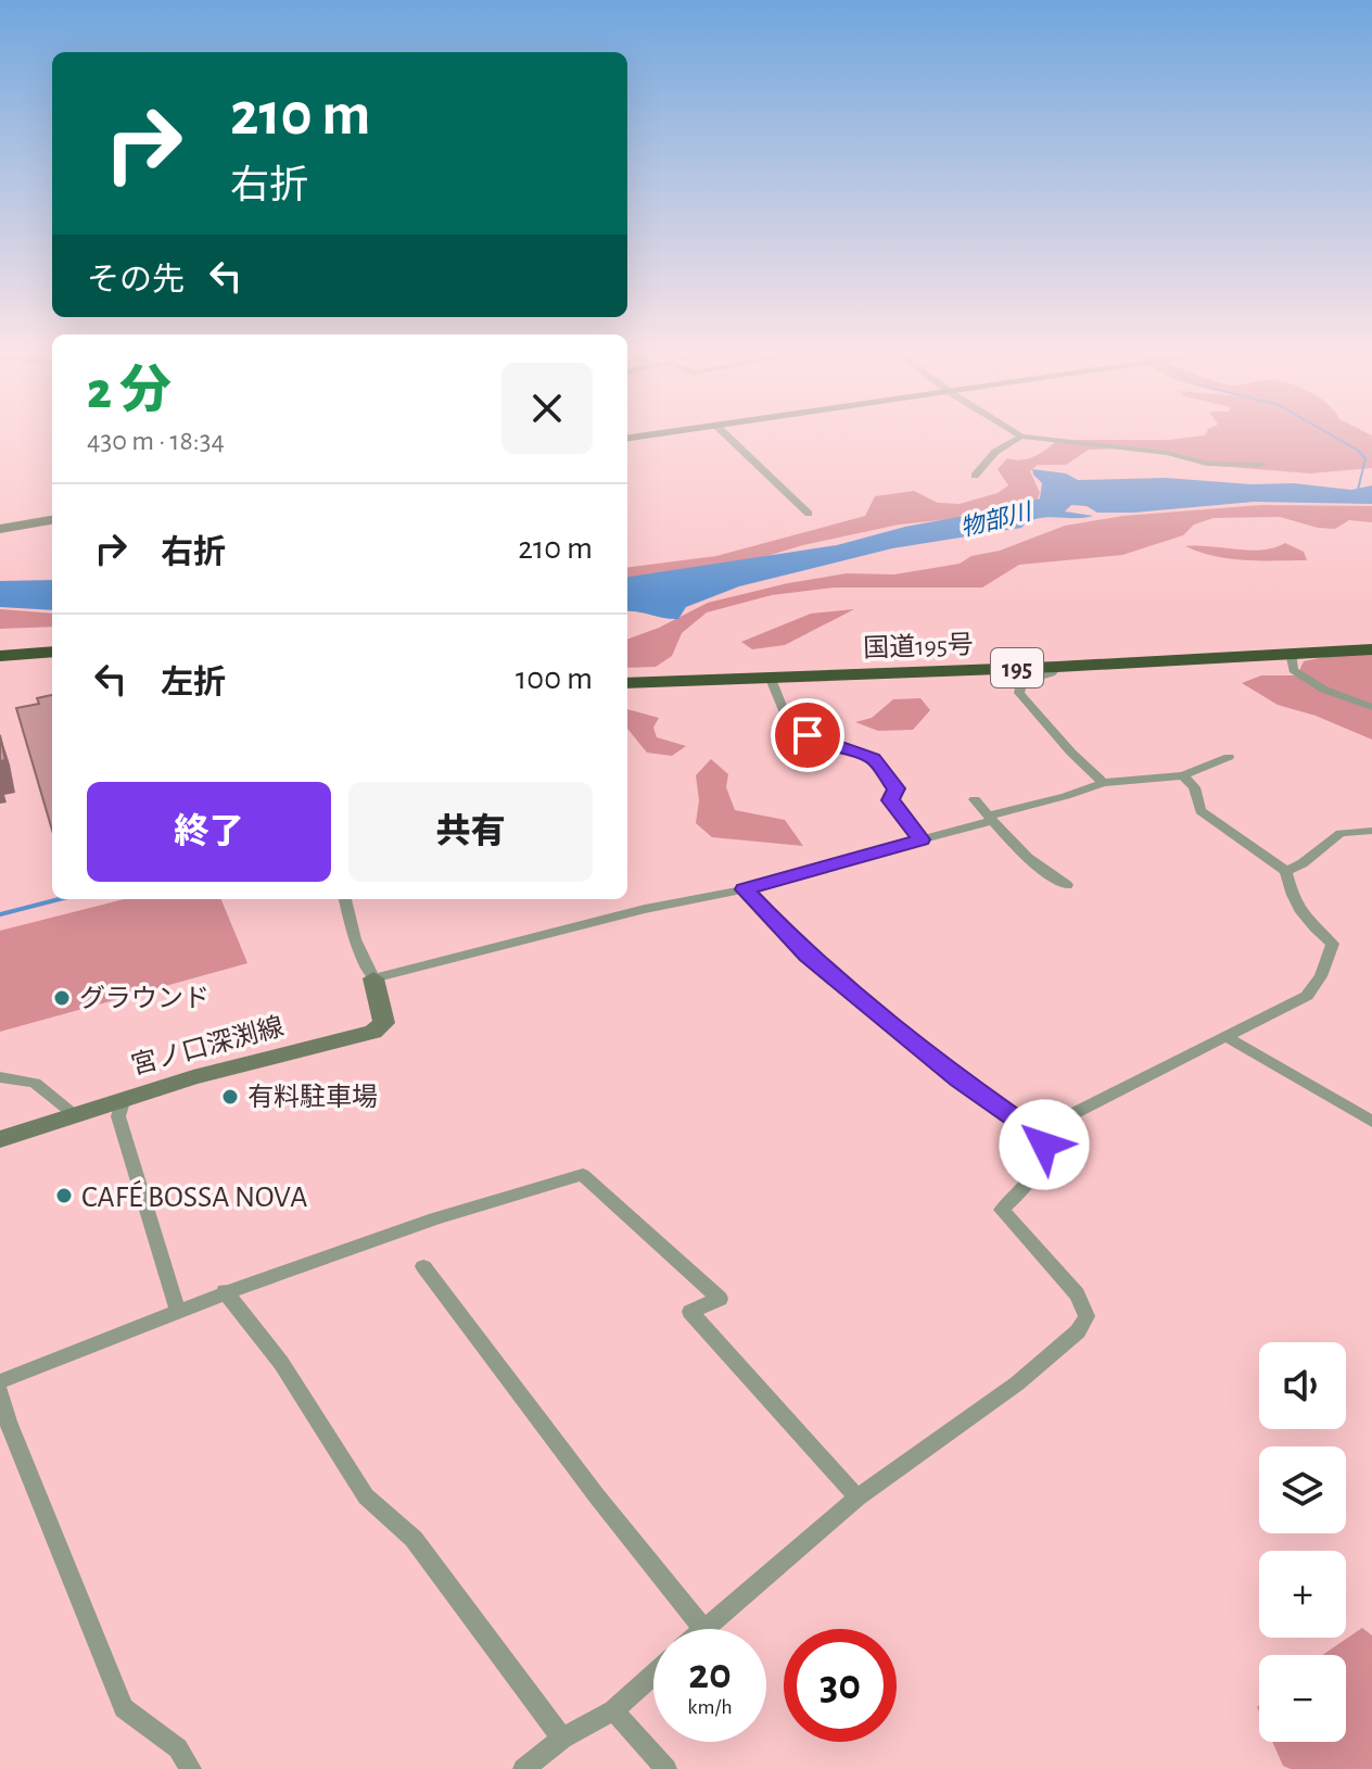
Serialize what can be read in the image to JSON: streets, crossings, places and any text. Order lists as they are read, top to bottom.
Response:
{
  "streets": {
    "highway": ["国道195号", "195"],
    "main road": ["宮ノ口深渕線"]
  },
  "water": ["物部川"],
  "places": ["グラウンド", "有料駐車場", "CAFÉ BOSSA NOVA"],
  "page": {
    "turn": ["210 m", "右折"],
    "then": "その先",
    "heading": ["2 分", "430 m · 18:34"],
    "list": [
      {
        "name": "右折",
        "value": "210 m"
      },
      {
        "name": "左折",
        "value": "100 m"
      }
    ],
    "buttons": ["終了", "共有"],
    "map_buttons": ["+", "−"],
    "speed": "20 km/h",
    "limit": "30"
  }
}
